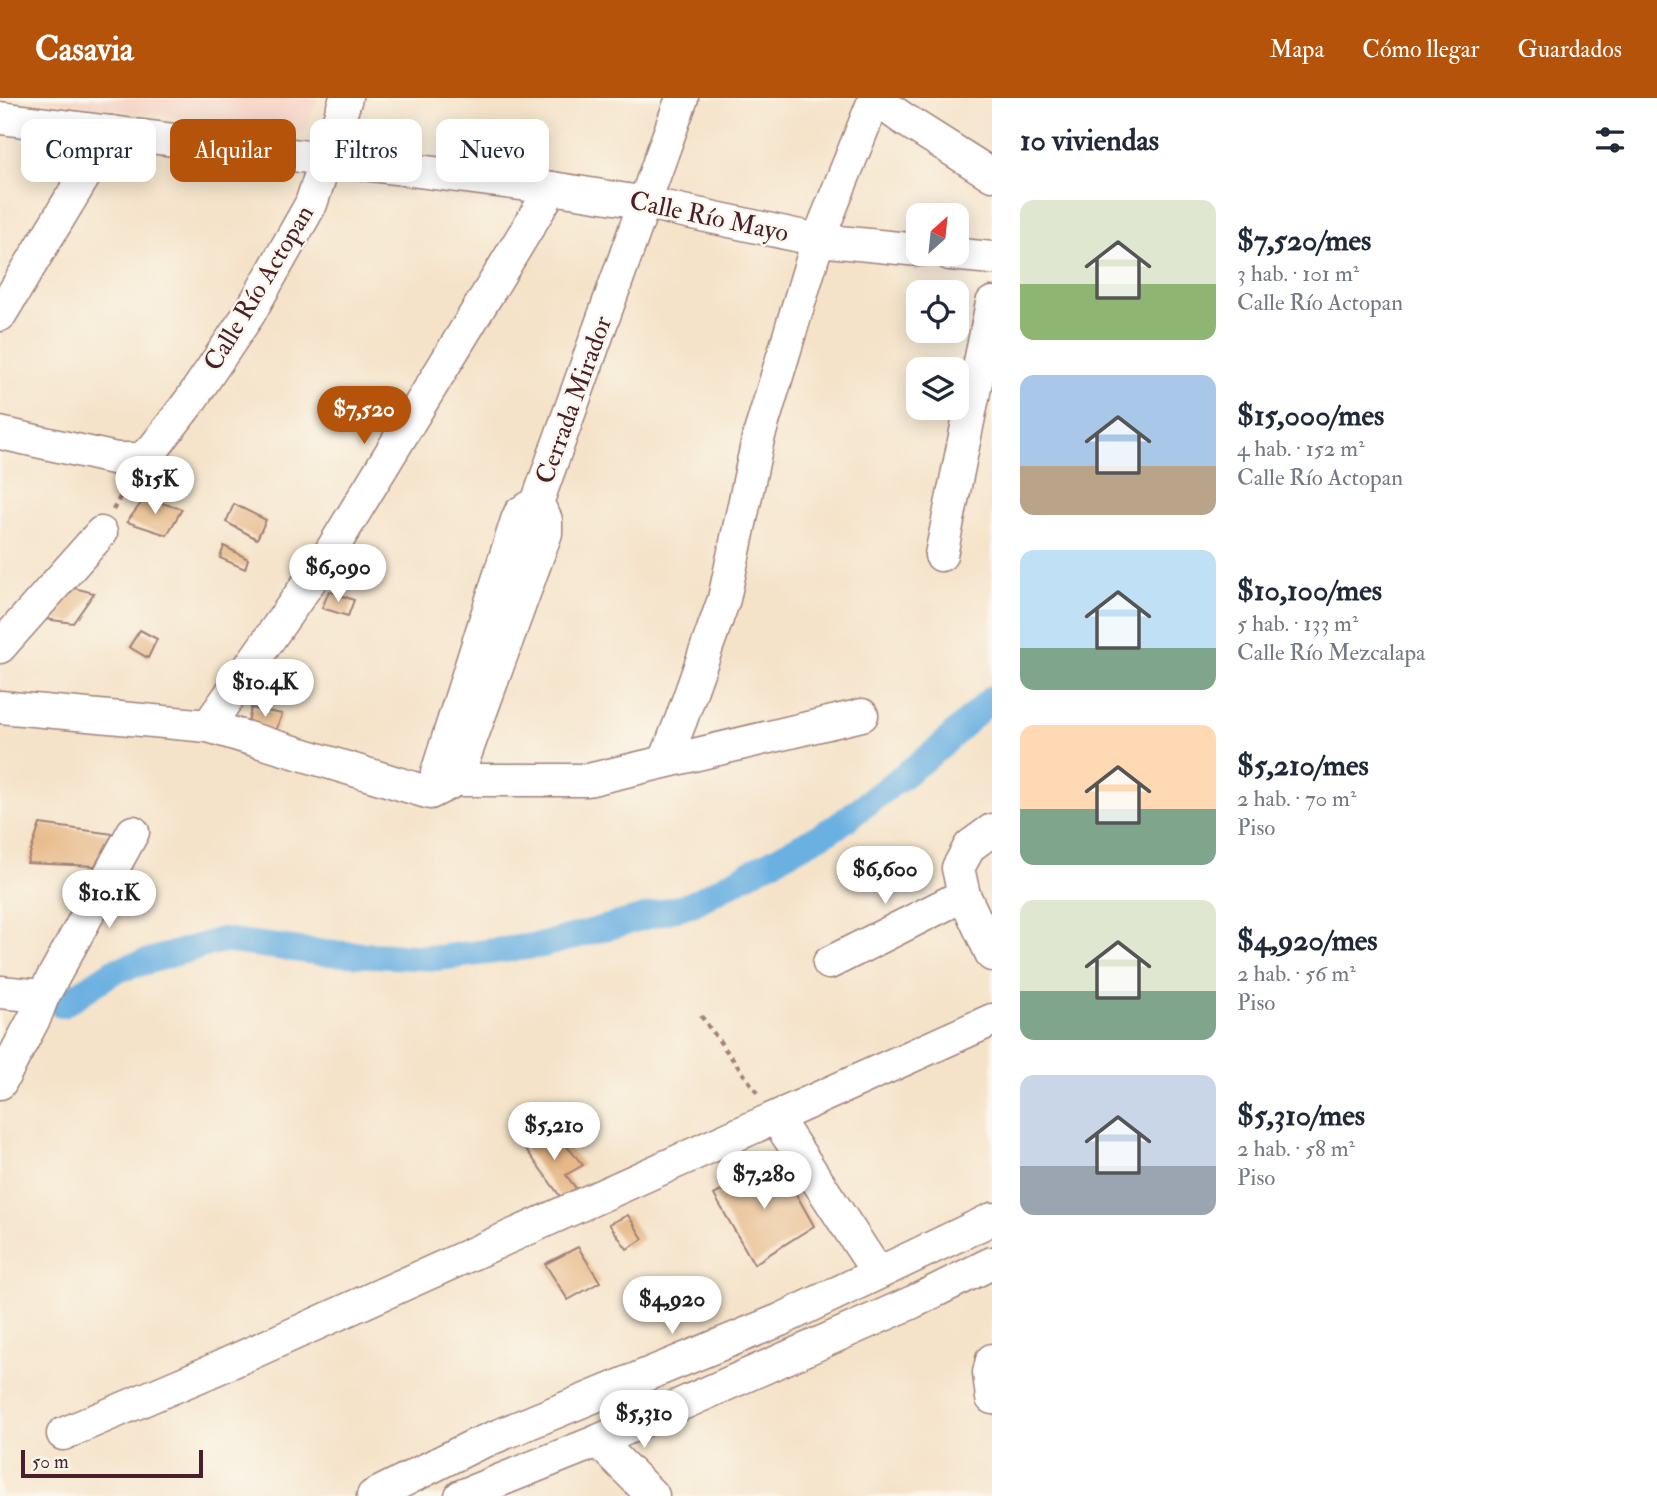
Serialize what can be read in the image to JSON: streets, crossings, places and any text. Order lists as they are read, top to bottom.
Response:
{
  "streets": {
    "street": ["Calle Río Mayo", "Calle Río Actopan", "Cerrada Mirador"]
  },
  "crossings": [
    ["Calle Río Mayo", "Cerrada Mirador"]
  ],
  "scale_bar": "50 m",
  "north": "top right",
  "page": {
    "header": "Casavia",
    "nav": ["Mapa", "Cómo llegar", "Guardados"],
    "heading": "10 viviendas",
    "chip": [
      "Comprar",
      "Alquilar",
      "Filtros",
      "Nuevo"
    ],
    "list": [
      {
        "name": "$7,520/mes",
        "note": "3 hab. · 101 m² · Calle Río Actopan"
      },
      {
        "name": "$15,000/mes",
        "note": "4 hab. · 152 m² · Calle Río Actopan"
      },
      {
        "name": "$10,100/mes",
        "note": "5 hab. · 133 m² · Calle Río Mezcalapa"
      },
      {
        "name": "$5,210/mes",
        "note": "2 hab. · 70 m² · Piso"
      },
      {
        "name": "$4,920/mes",
        "note": "2 hab. · 56 m² · Piso"
      },
      {
        "name": "$5,310/mes",
        "note": "2 hab. · 58 m² · Piso"
      }
    ],
    "price": [
      "$7,520",
      "$15K",
      "$6,090",
      "$10.4K",
      "$6,600",
      "$10.1K",
      "$5,210",
      "$7,280",
      "$4,920",
      "$5,310"
    ],
    "scale": "50 m"
  }
}
